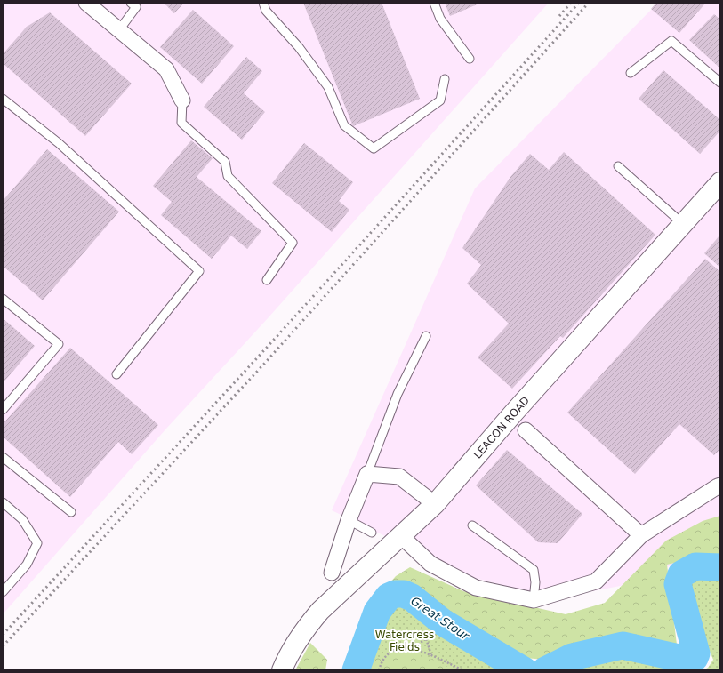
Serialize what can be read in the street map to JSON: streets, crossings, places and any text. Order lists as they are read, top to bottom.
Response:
{
  "streets": {
    "street": ["LEACON ROAD"]
  },
  "water": ["Great Stour"],
  "parks": ["Watercress Fields"]
}
